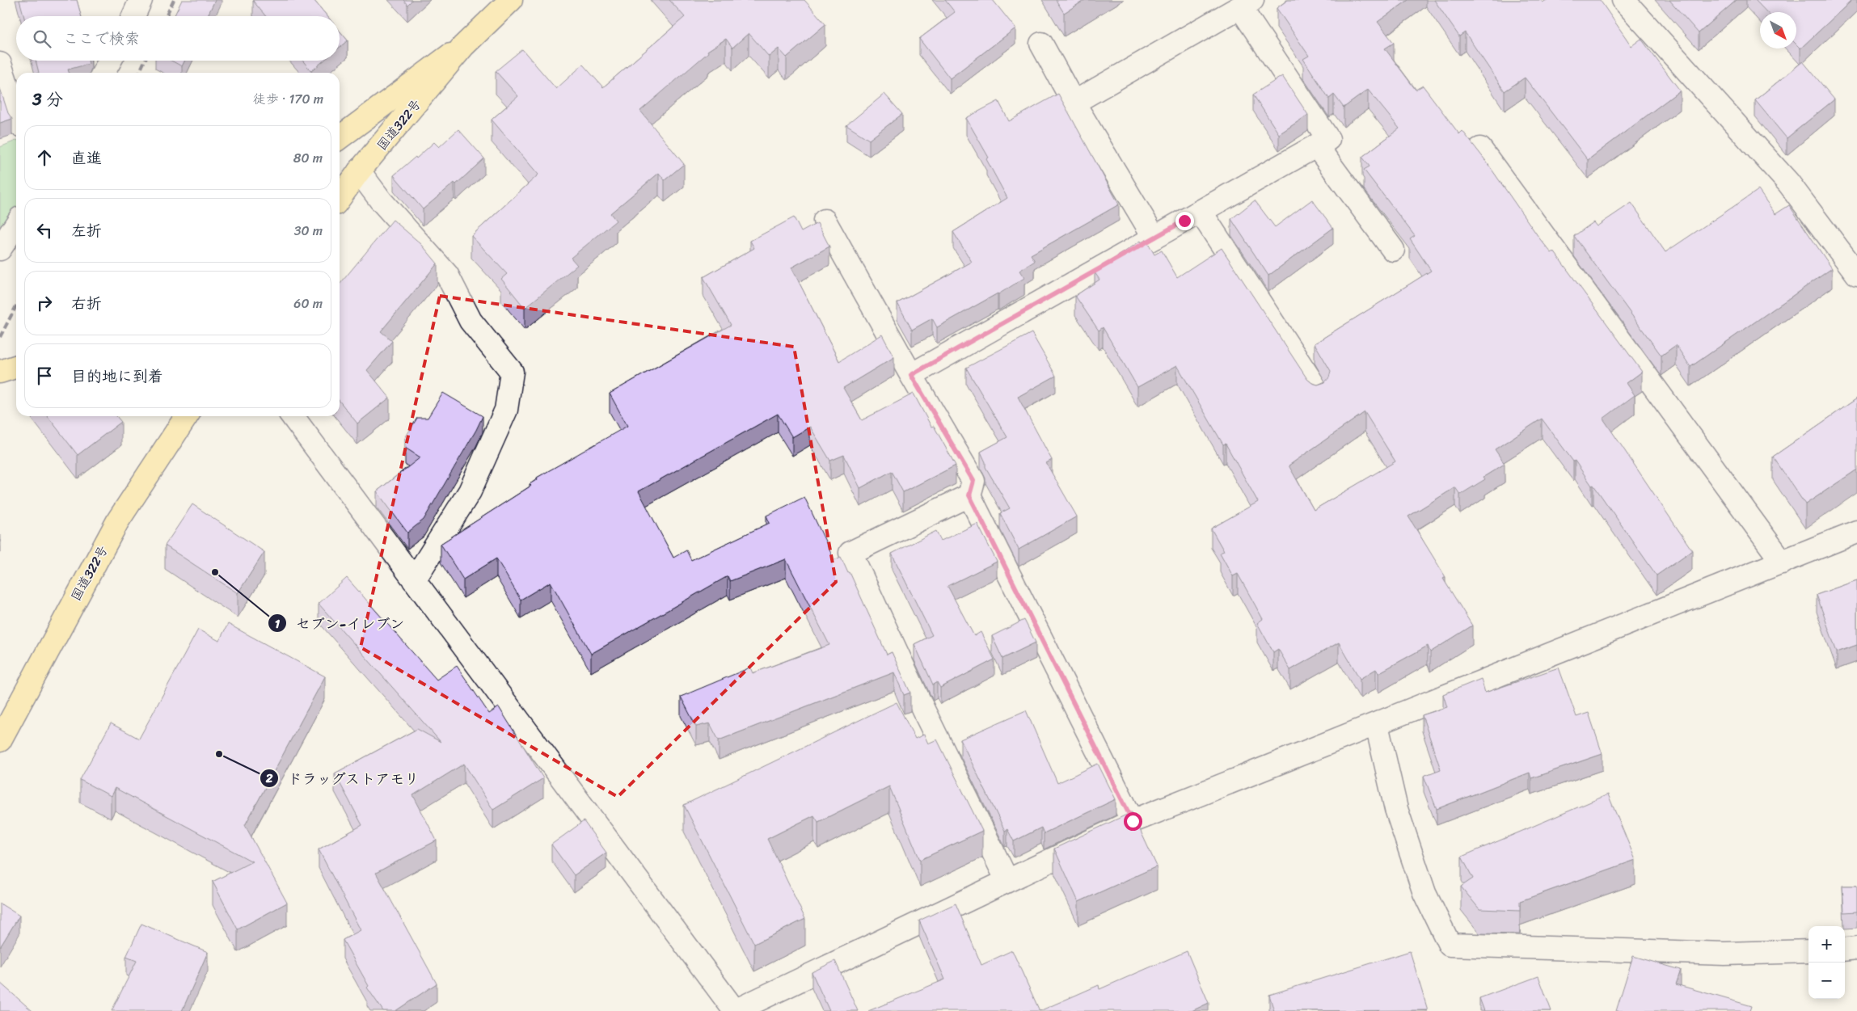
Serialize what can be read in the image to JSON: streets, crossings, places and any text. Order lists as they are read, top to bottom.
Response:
{
  "streets": {
    "main road": ["国道322号"]
  },
  "places": ["セブン-イレブン", "ドラッグストアモリ"],
  "north": "bottom right",
  "page": {
    "search": "ここで検索",
    "heading": ["3 分", "徒歩 · 170 m"],
    "list": [
      ["直進", "80 m"],
      ["左折", "30 m"],
      ["右折", "60 m"],
      "目的地に到着"
    ],
    "map_buttons": ["+", "−"]
  }
}
